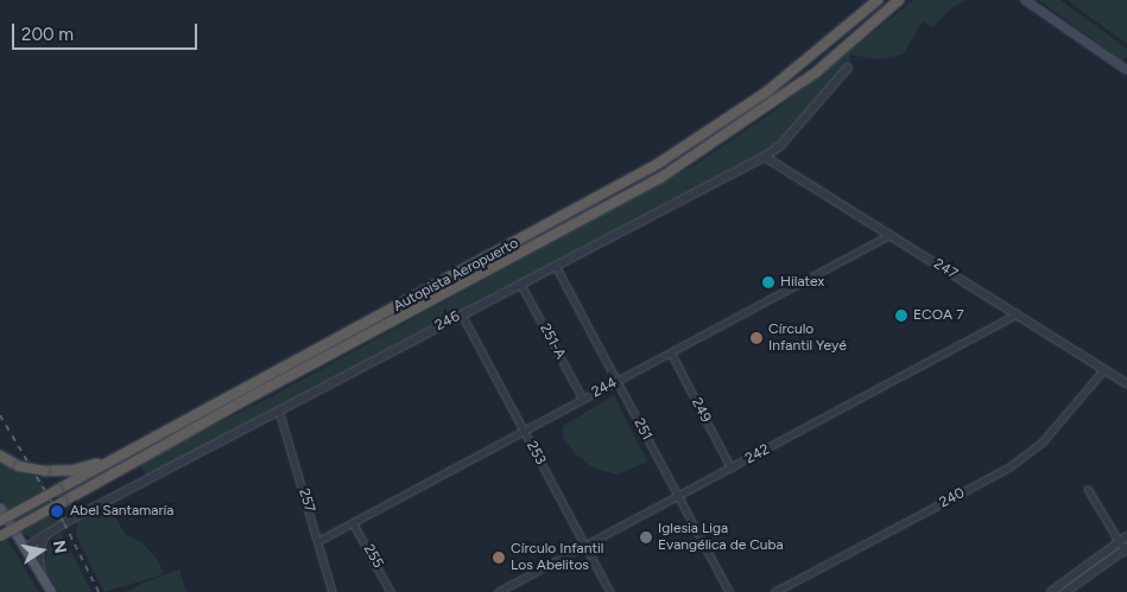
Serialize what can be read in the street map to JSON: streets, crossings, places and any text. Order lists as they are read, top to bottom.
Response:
{
  "streets": {
    "highway": ["Autopista Aeropuerto"],
    "street": [
      "247",
      "246",
      "251-A",
      "244",
      "249",
      "251",
      "253",
      "242",
      "240",
      "257",
      "255"
    ]
  },
  "crossings": [
    ["247", "246"],
    ["247", "244"],
    ["247", "242"],
    ["247", "240"],
    ["246", "251-A"],
    ["246", "251"],
    ["246", "253"],
    ["246", "257"],
    ["251-A", "244"],
    ["244", "249"],
    ["244", "251"],
    ["244", "253"],
    ["244", "257"],
    ["244", "255"],
    ["249", "242"],
    ["251", "242"],
    ["253", "242"]
  ],
  "places": [
    "Hilatex",
    "ECOA 7",
    "Círculo Infantil Yeyé",
    "Abel Santamaría",
    "Iglesia Liga Evangélica de Cuba",
    "Círculo Infantil Los Abelitos"
  ],
  "scale_bar": "200 m",
  "north": "right"
}
